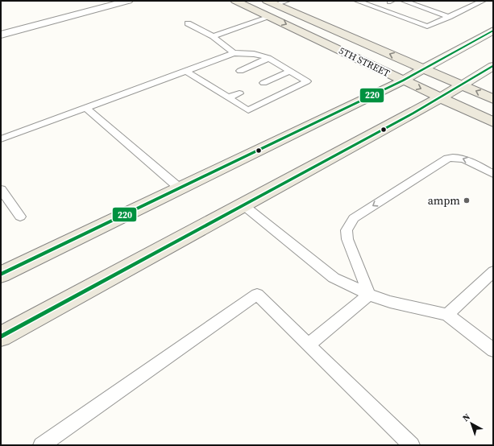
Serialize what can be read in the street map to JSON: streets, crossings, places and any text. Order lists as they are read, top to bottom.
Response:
{
  "streets": {
    "main road": ["5TH STREET"]
  },
  "places": ["ampm"],
  "lines": ["transit line 220"],
  "north": "top left"
}
